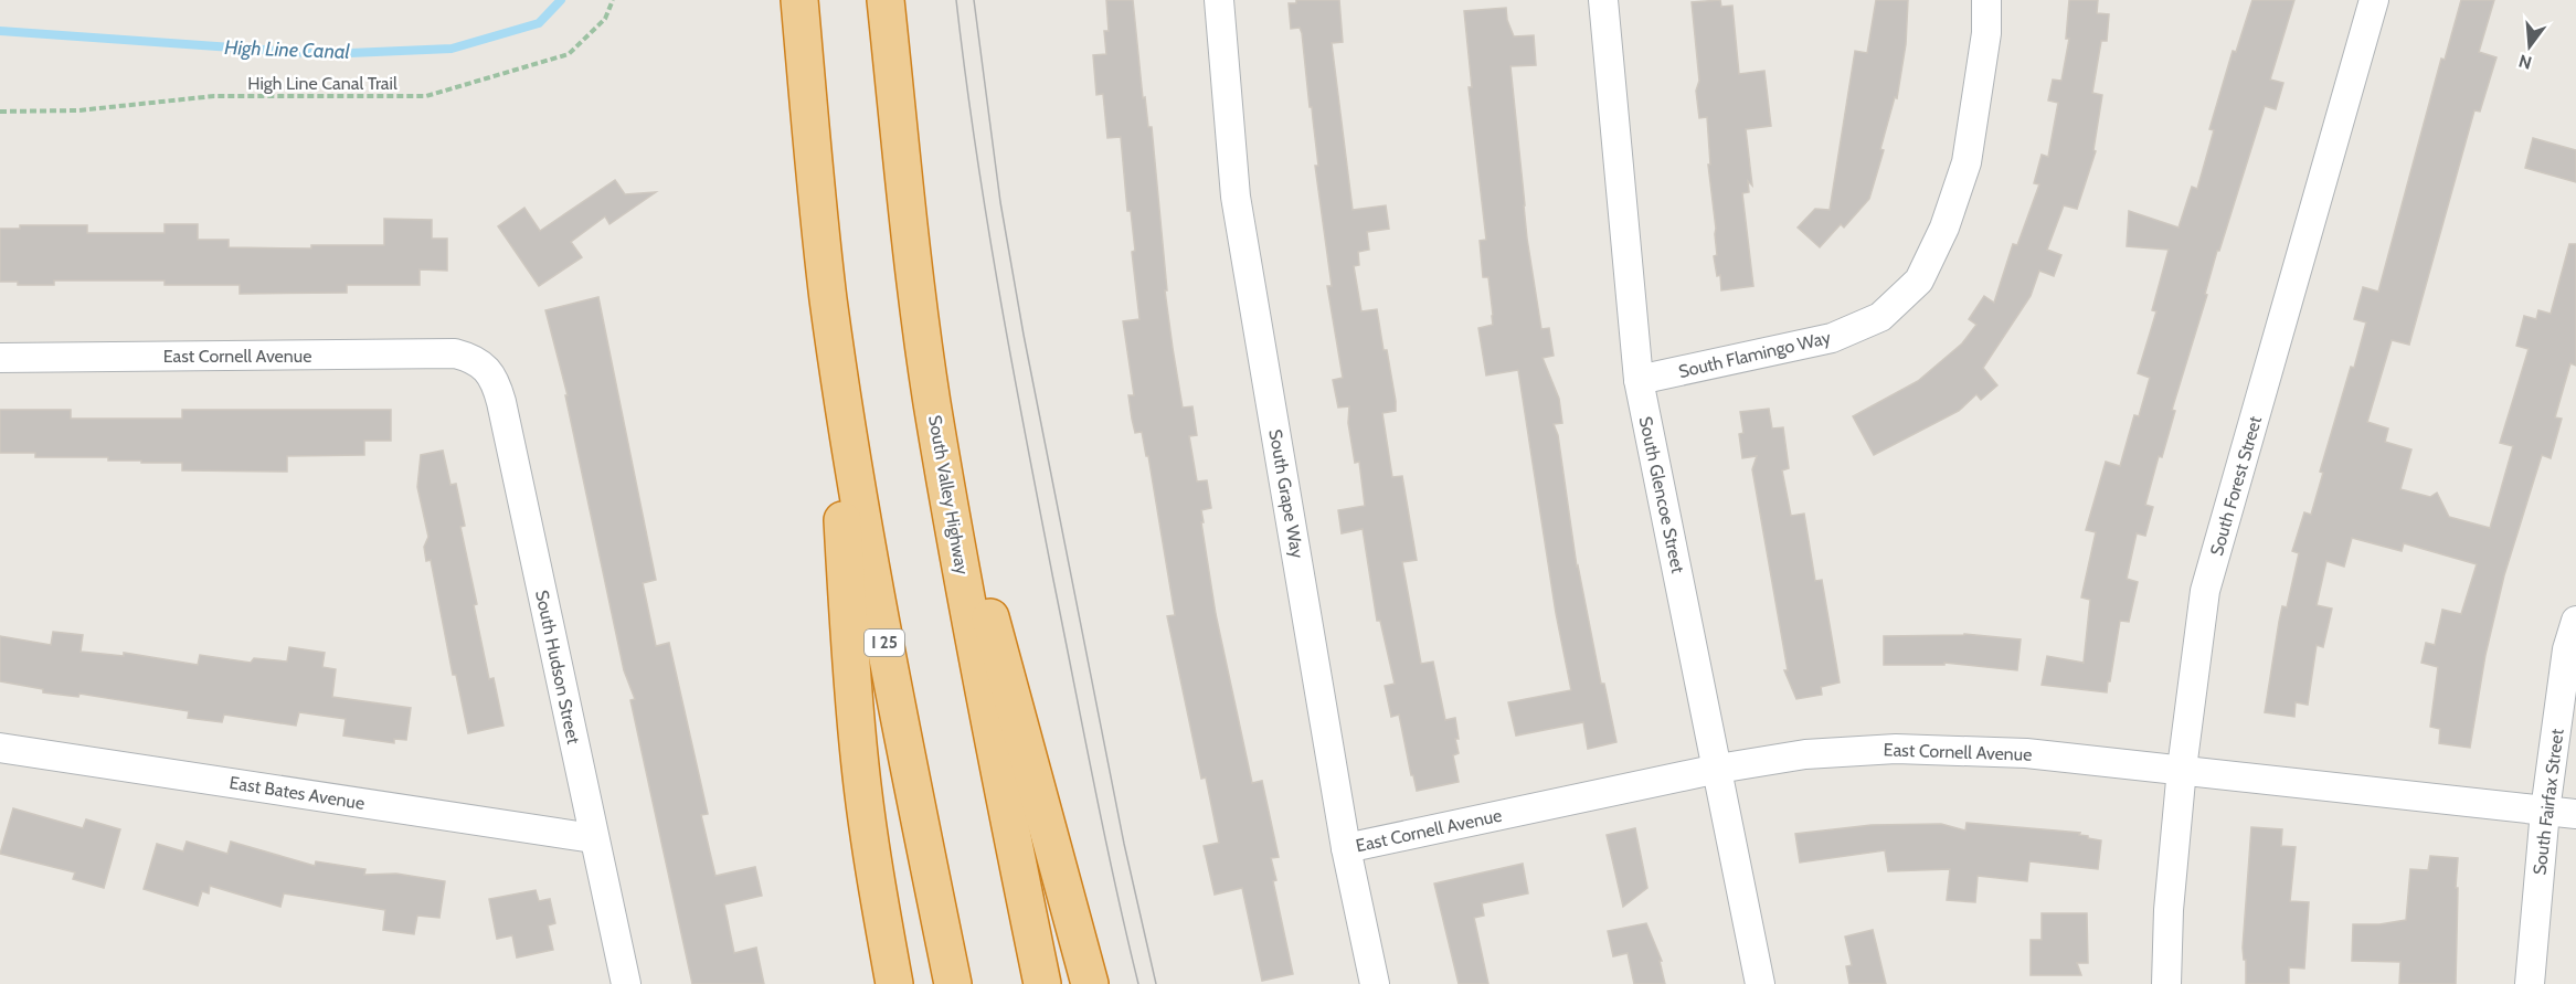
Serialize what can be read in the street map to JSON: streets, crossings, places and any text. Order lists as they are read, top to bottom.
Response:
{
  "streets": {
    "highway": ["South Valley Highway", "I 25"],
    "street": [
      "South Flamingo Way",
      "East Cornell Avenue",
      "South Forest Street",
      "South Grape Way",
      "South Glencoe Street",
      "South Hudson Street",
      "East Bates Avenue",
      "South Fairfax Street"
    ],
    "path": ["High Line Canal Trail"]
  },
  "crossings": [
    ["South Flamingo Way", "South Glencoe Street"],
    ["East Cornell Avenue", "South Forest Street"],
    ["East Cornell Avenue", "South Grape Way"],
    ["East Cornell Avenue", "South Glencoe Street"],
    ["East Cornell Avenue", "South Hudson Street"],
    ["East Cornell Avenue", "South Fairfax Street"],
    ["South Hudson Street", "East Bates Avenue"]
  ],
  "water": ["High Line Canal"],
  "north": "bottom"
}
